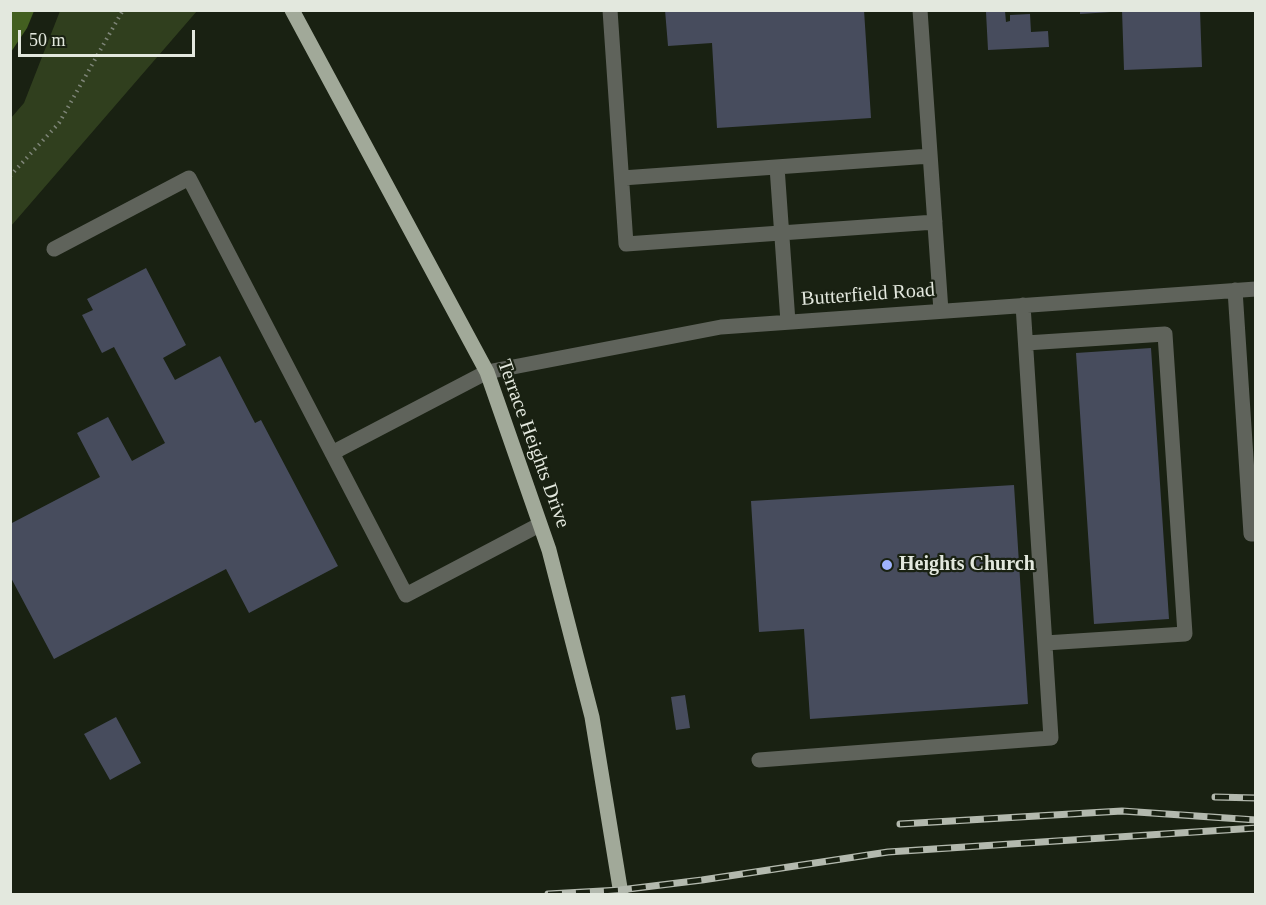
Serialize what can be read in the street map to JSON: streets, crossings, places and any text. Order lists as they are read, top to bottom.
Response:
{
  "streets": {
    "main road": ["Terrace Heights Drive"],
    "street": ["Butterfield Road"]
  },
  "crossings": [
    ["Butterfield Road", "Terrace Heights Drive"]
  ],
  "places": ["Heights Church"],
  "scale_bar": "50 m"
}
